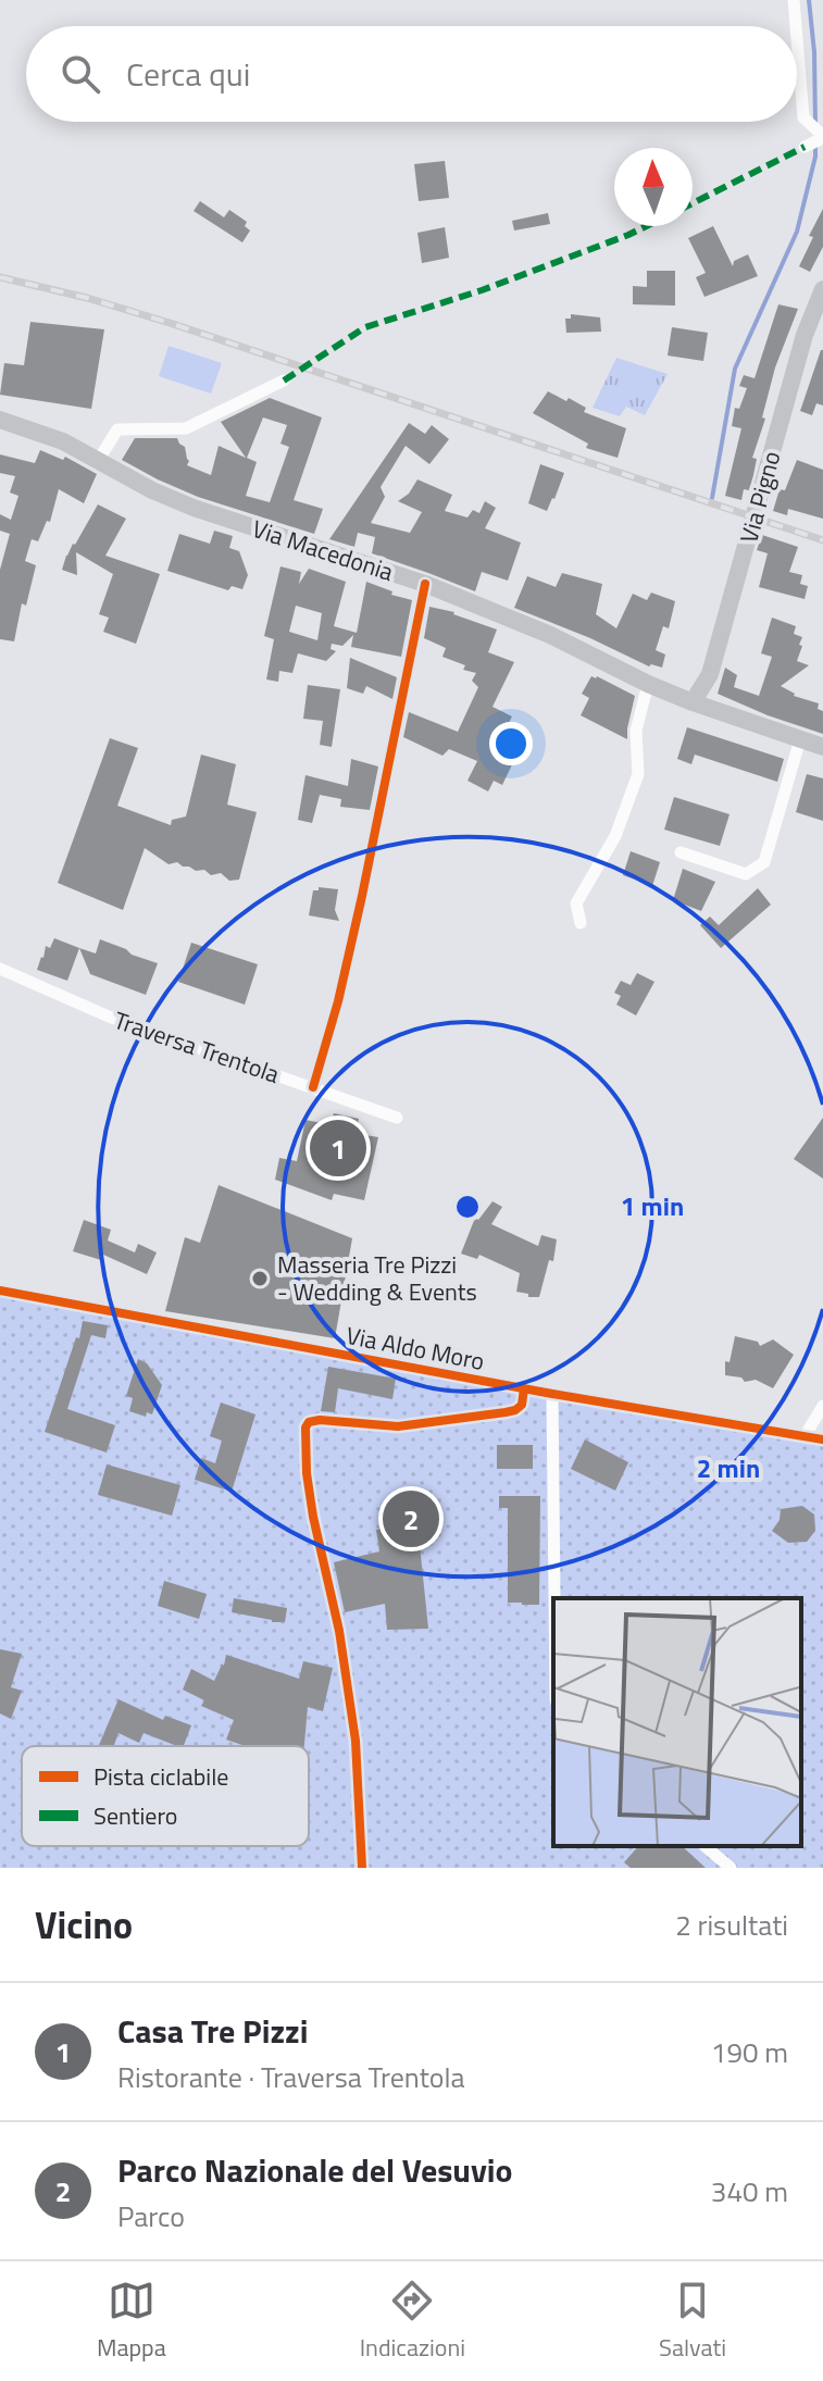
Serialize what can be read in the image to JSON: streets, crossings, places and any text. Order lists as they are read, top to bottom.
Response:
{
  "streets": {
    "main road": ["Via Pigno", "Via Macedonia"],
    "street": ["Traversa Trentola", "Via Aldo Moro"]
  },
  "crossings": [
    ["Via Pigno", "Via Macedonia"]
  ],
  "places": ["Masseria Tre Pizzi - Wedding & Events"],
  "legend": ["Pista ciclabile", "Sentiero"],
  "north": "top",
  "page": {
    "search": "Cerca qui",
    "pins": ["1", "2"],
    "heading": ["Vicino", "2 risultati"],
    "list": [
      {
        "mark": "1",
        "name": "Casa Tre Pizzi",
        "note": "Ristorante · Traversa Trentola",
        "value": "190 m"
      },
      {
        "mark": "2",
        "name": "Parco Nazionale del Vesuvio",
        "note": "Parco",
        "value": "340 m"
      }
    ],
    "nav": ["Mappa", "Indicazioni", "Salvati"]
  },
  "rings": ["1 min", "2 min"]
}
